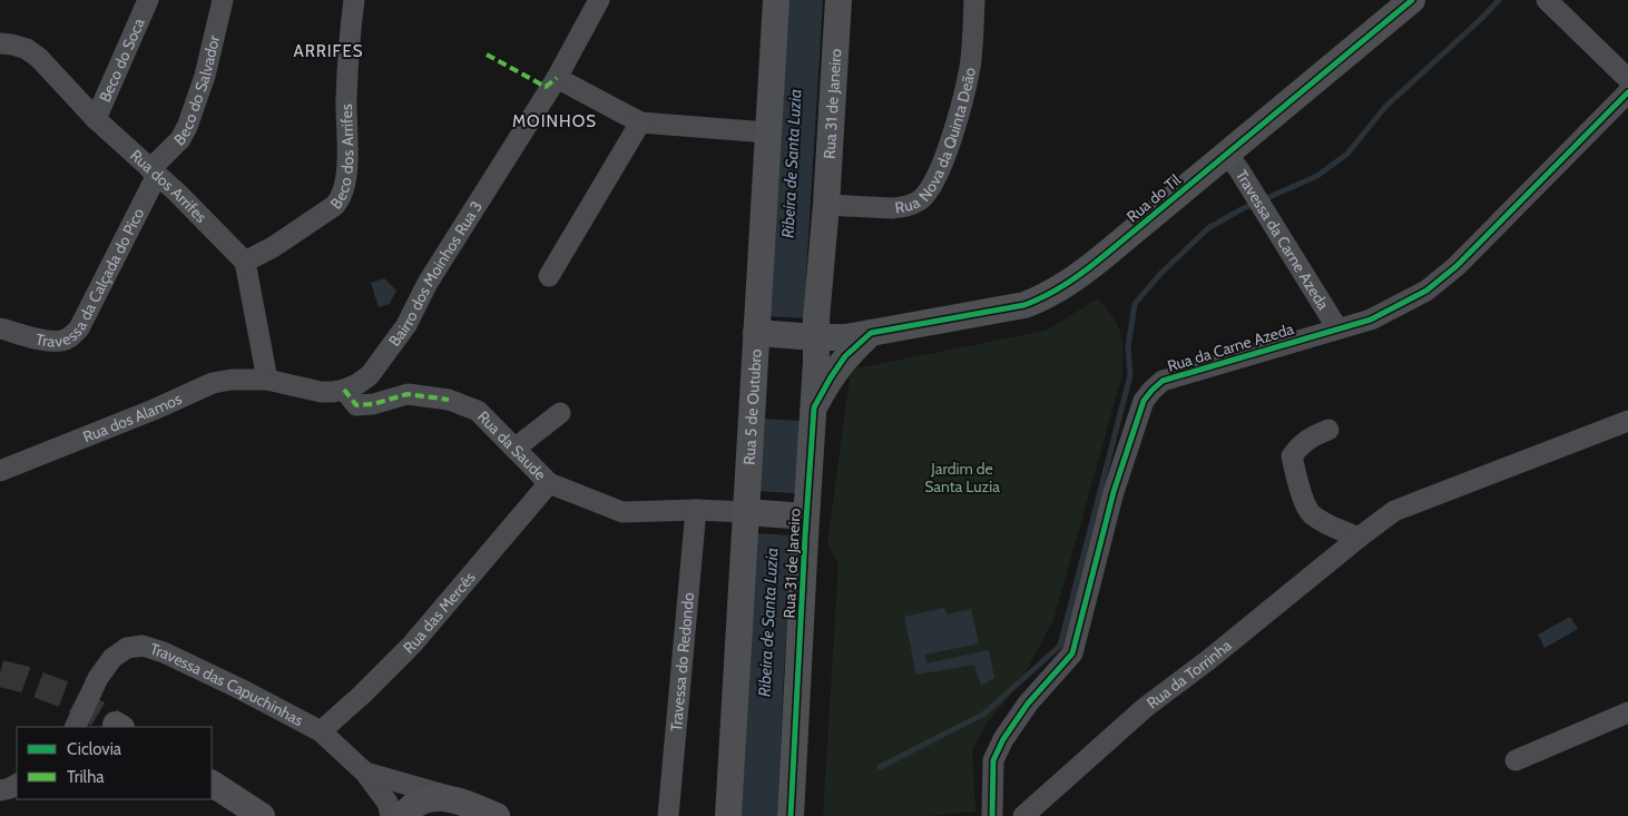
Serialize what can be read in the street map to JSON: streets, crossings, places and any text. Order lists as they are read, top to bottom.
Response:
{
  "streets": {
    "main road": ["Rua 31 de Janeiro", "Rua do Til", "Rua 5 de Outubro"],
    "street": [
      "Beco do Soca",
      "Beco do Salvador",
      "Rua Nova da Quinta Deão",
      "Beco dos Arrifes",
      "Rua dos Arrifes",
      "Travessa da Carne Azeda",
      "Travessa da Calçada do Pico",
      "Bairro dos Moinhos Rua 3",
      "Rua da Carne Azeda",
      "Rua dos Alamos",
      "Rua da Saude",
      "Rua das Mercês",
      "Travessa do Redondo",
      "Rua da Torrinha",
      "Travessa das Capuchinhas"
    ]
  },
  "crossings": [
    ["Beco do Soca", "Rua dos Arrifes"],
    ["Beco do Salvador", "Rua dos Arrifes"],
    ["Beco do Salvador", "Travessa da Calçada do Pico"],
    ["Rua 31 de Janeiro", "Rua Nova da Quinta Deão"],
    ["Rua 31 de Janeiro", "Rua do Til"],
    ["Beco dos Arrifes", "Rua dos Arrifes"],
    ["Rua dos Arrifes", "Travessa da Calçada do Pico"],
    ["Rua do Til", "Travessa da Carne Azeda"],
    ["Rua do Til", "Rua 5 de Outubro"],
    ["Travessa da Carne Azeda", "Rua da Carne Azeda"],
    ["Bairro dos Moinhos Rua 3", "Rua dos Alamos"],
    ["Bairro dos Moinhos Rua 3", "Rua da Saude"],
    ["Rua 5 de Outubro", "Rua da Saude"],
    ["Rua da Saude", "Rua das Mercês"],
    ["Rua da Saude", "Travessa do Redondo"],
    ["Rua das Mercês", "Travessa das Capuchinhas"]
  ],
  "districts": ["ARRIFES", "MOINHOS"],
  "water": ["Ribeira de Santa Luzia"],
  "parks": ["Jardim de Santa Luzia"],
  "legend": ["Ciclovia", "Trilha"]
}
